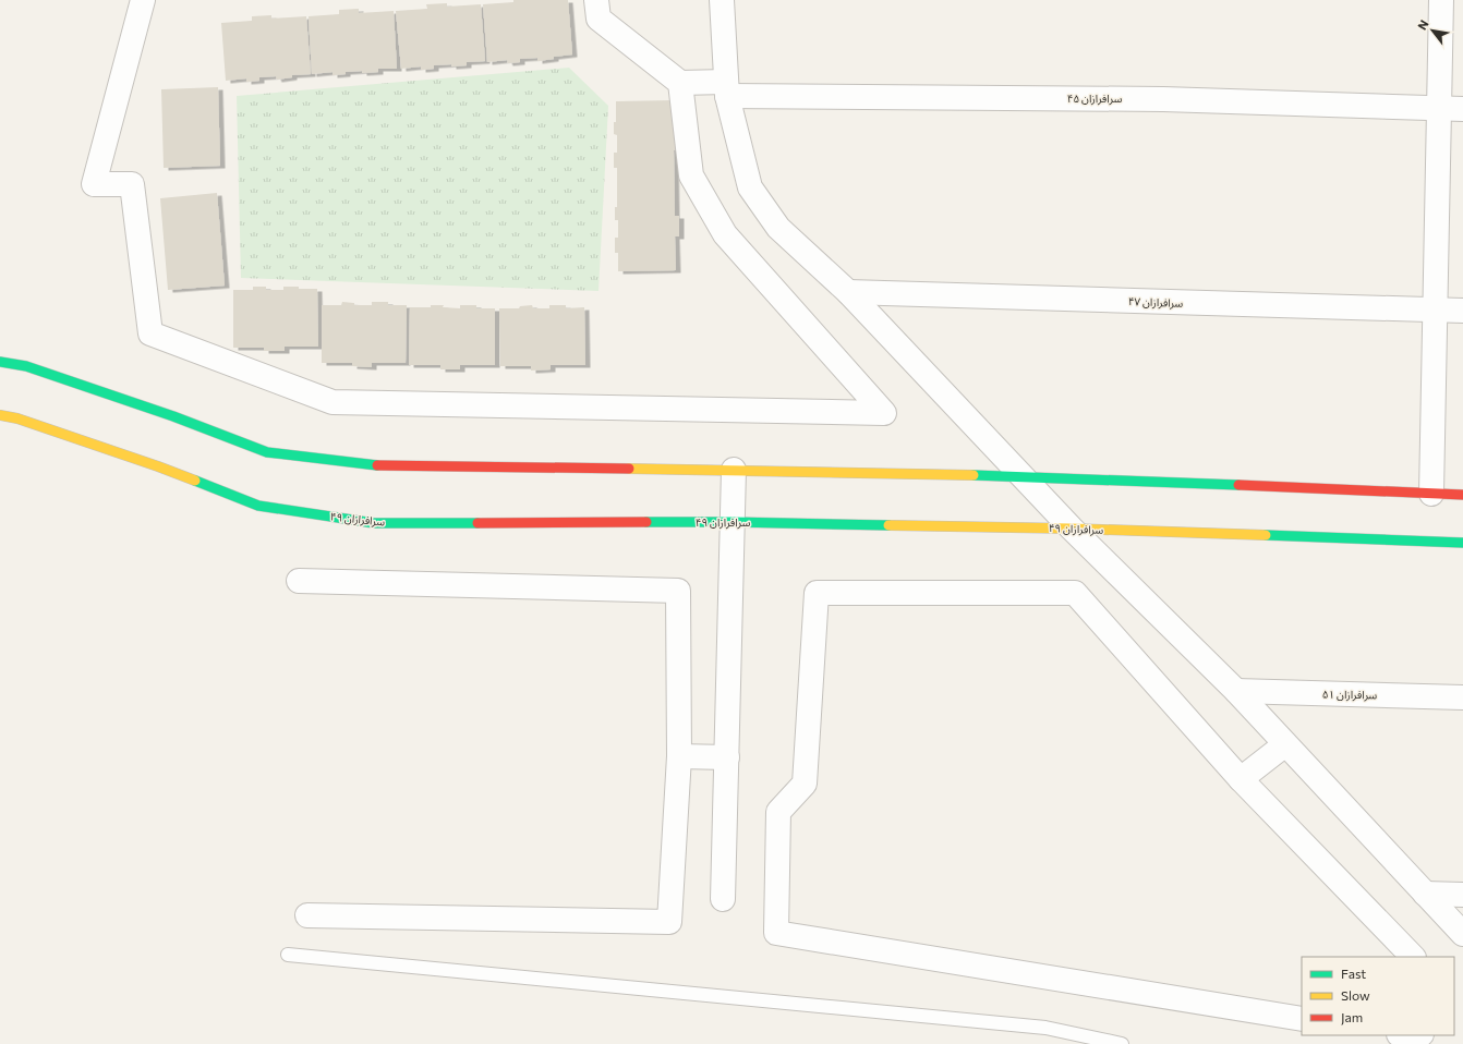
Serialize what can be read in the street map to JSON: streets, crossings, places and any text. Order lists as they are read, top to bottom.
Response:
{
  "streets": {
    "street": [
      "سرافرازان ۴۵",
      "سرافرازان ۴۷",
      "سرافرازان ۴۹",
      "سرافرازان ۵۱"
    ]
  },
  "legend": ["Fast", "Slow", "Jam"],
  "north": "top left"
}
